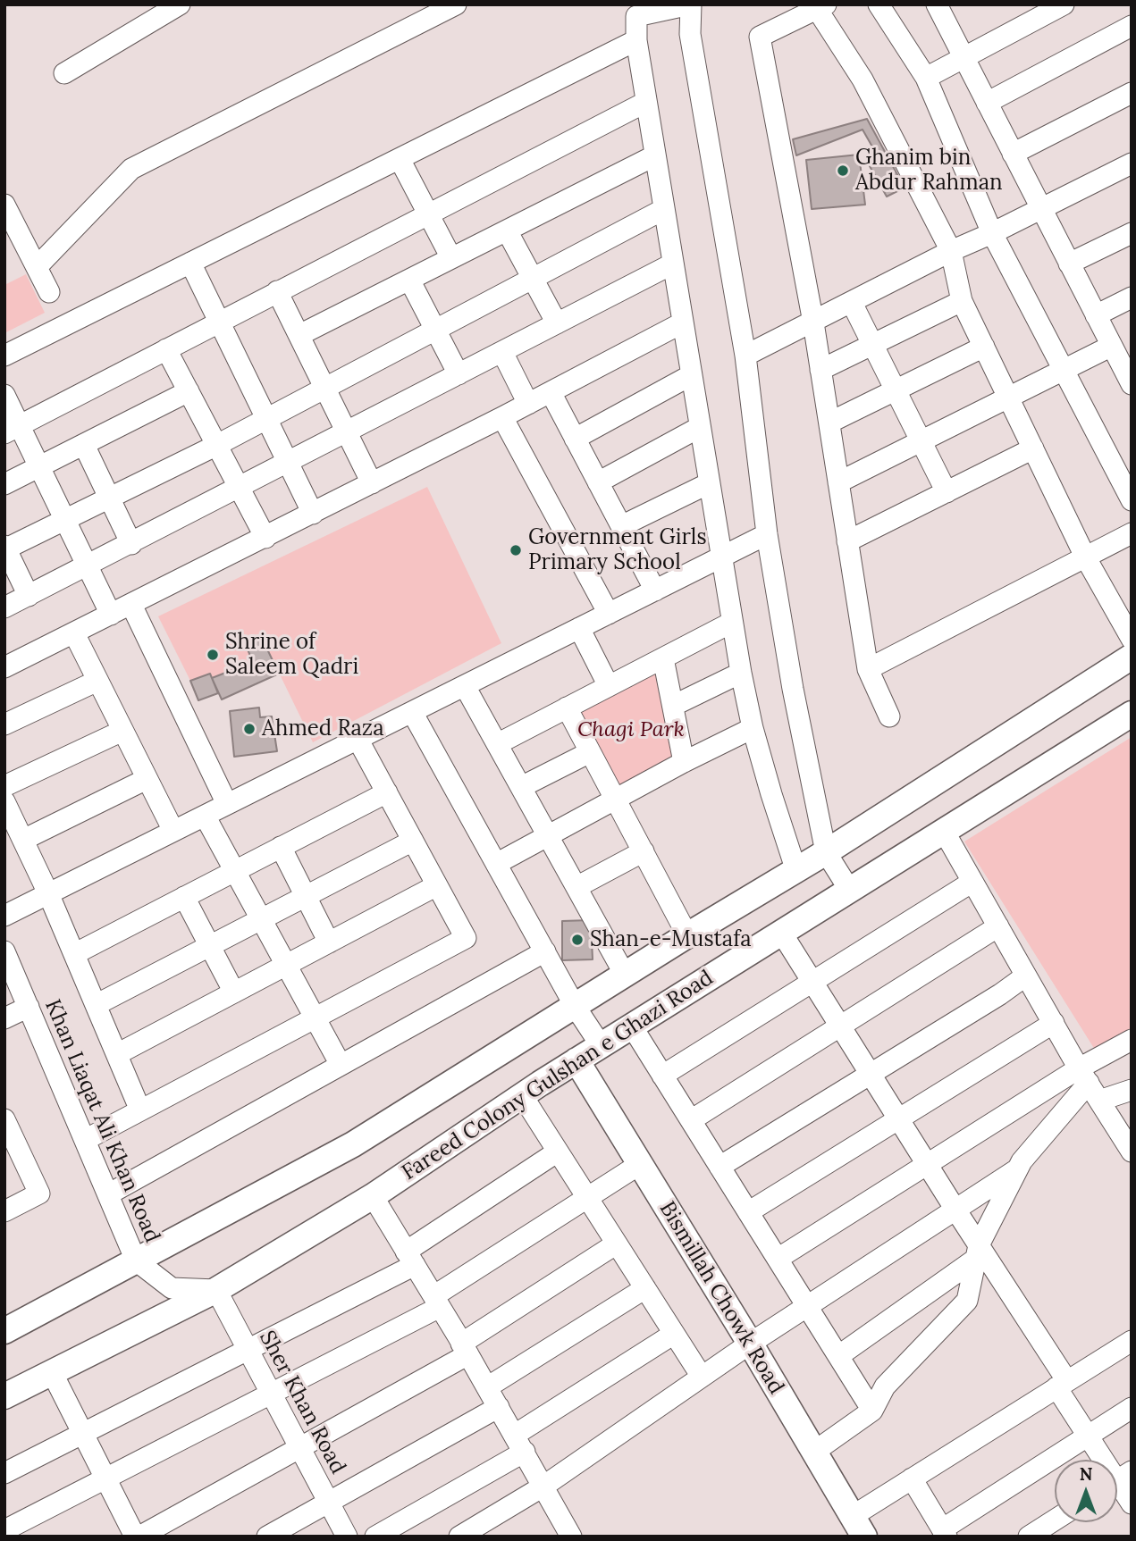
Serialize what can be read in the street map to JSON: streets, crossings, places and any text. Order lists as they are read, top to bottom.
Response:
{
  "streets": {
    "main road": ["Fareed Colony Gulshan e Ghazi Road", "Bismillah Chowk Road"],
    "street": ["Khan Liaqat Ali Khan Road", "Sher Khan Road"]
  },
  "crossings": [
    ["Fareed Colony Gulshan e Ghazi Road", "Khan Liaqat Ali Khan Road"],
    ["Fareed Colony Gulshan e Ghazi Road", "Bismillah Chowk Road"],
    ["Fareed Colony Gulshan e Ghazi Road", "Sher Khan Road"],
    ["Khan Liaqat Ali Khan Road", "Sher Khan Road"]
  ],
  "parks": ["Chagi Park"],
  "places": [
    "Ghanim bin Abdur Rahman",
    "Government Girls Primary School",
    "Shrine of Saleem Qadri",
    "Ahmed Raza",
    "Shan-e-Mustafa"
  ],
  "north": "top"
}
